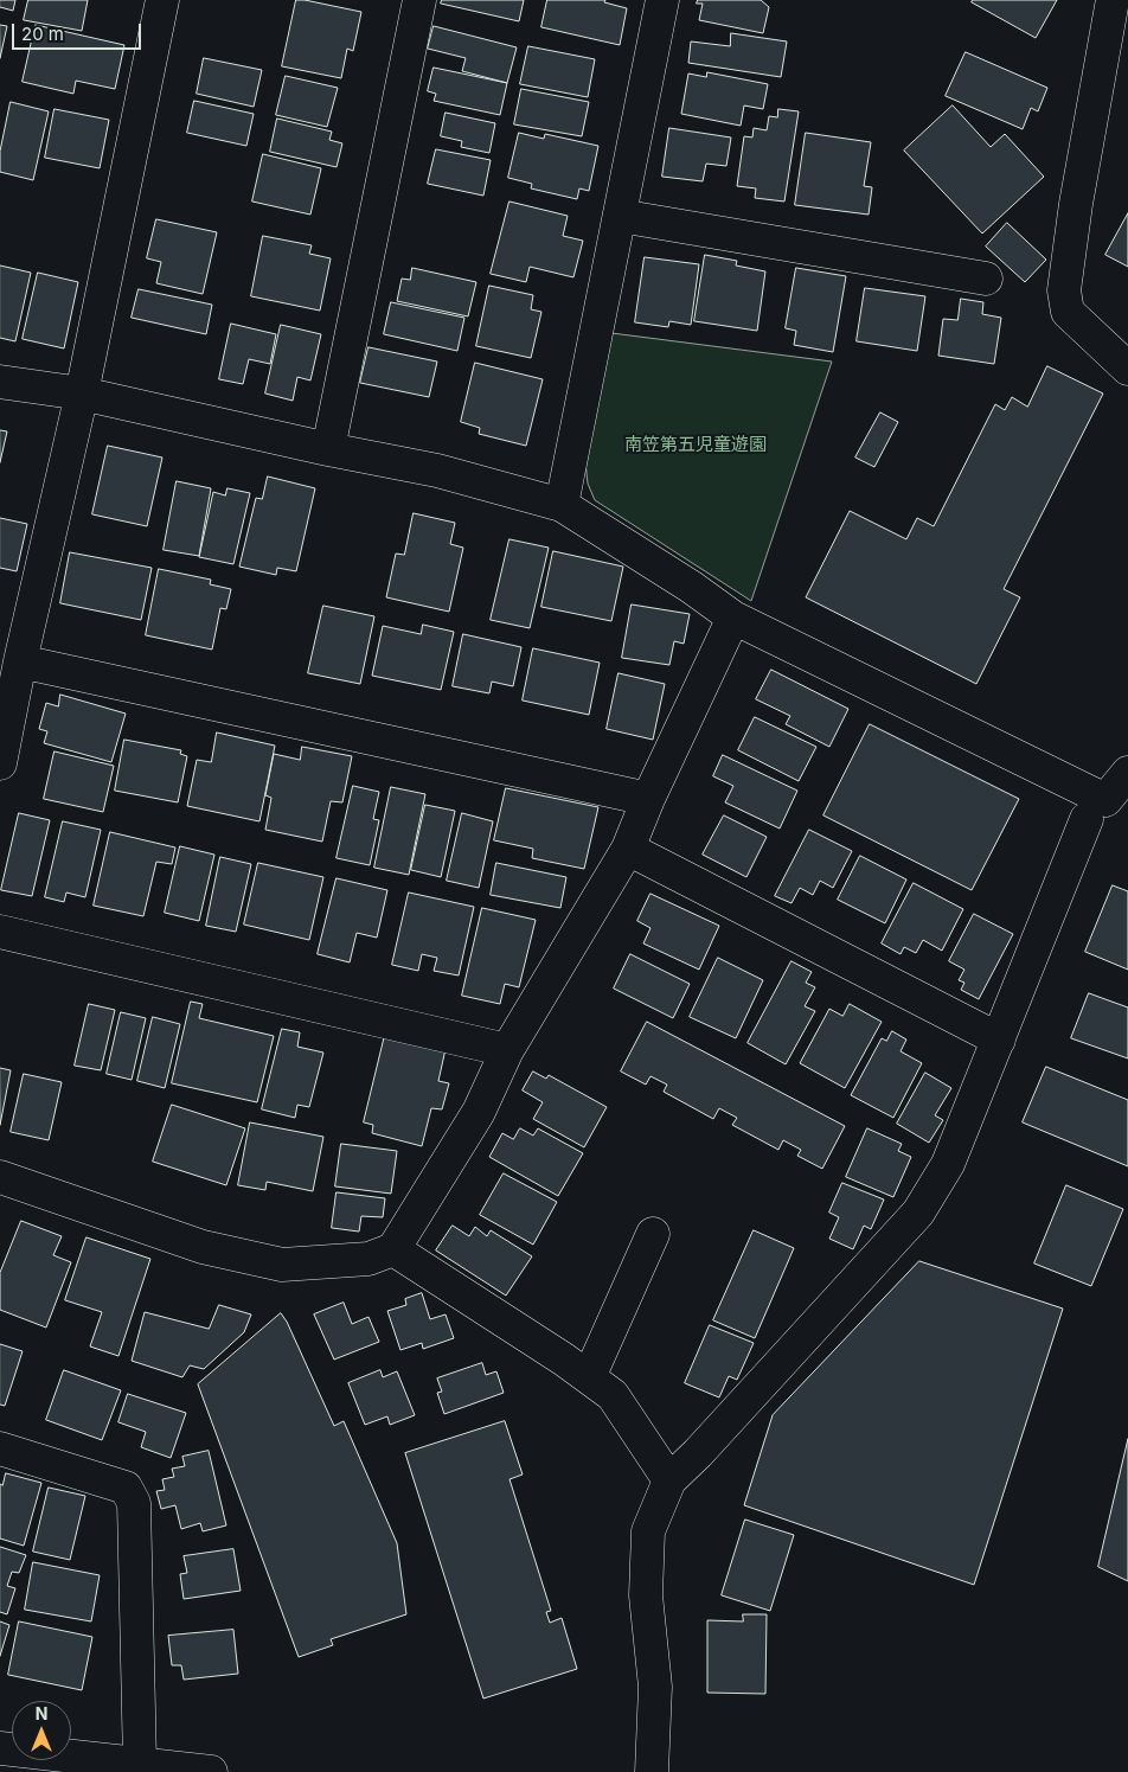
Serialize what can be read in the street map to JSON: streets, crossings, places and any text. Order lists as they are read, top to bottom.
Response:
{
  "parks": ["南笠第五児童遊園"],
  "scale_bar": "20 m",
  "north": "top"
}
